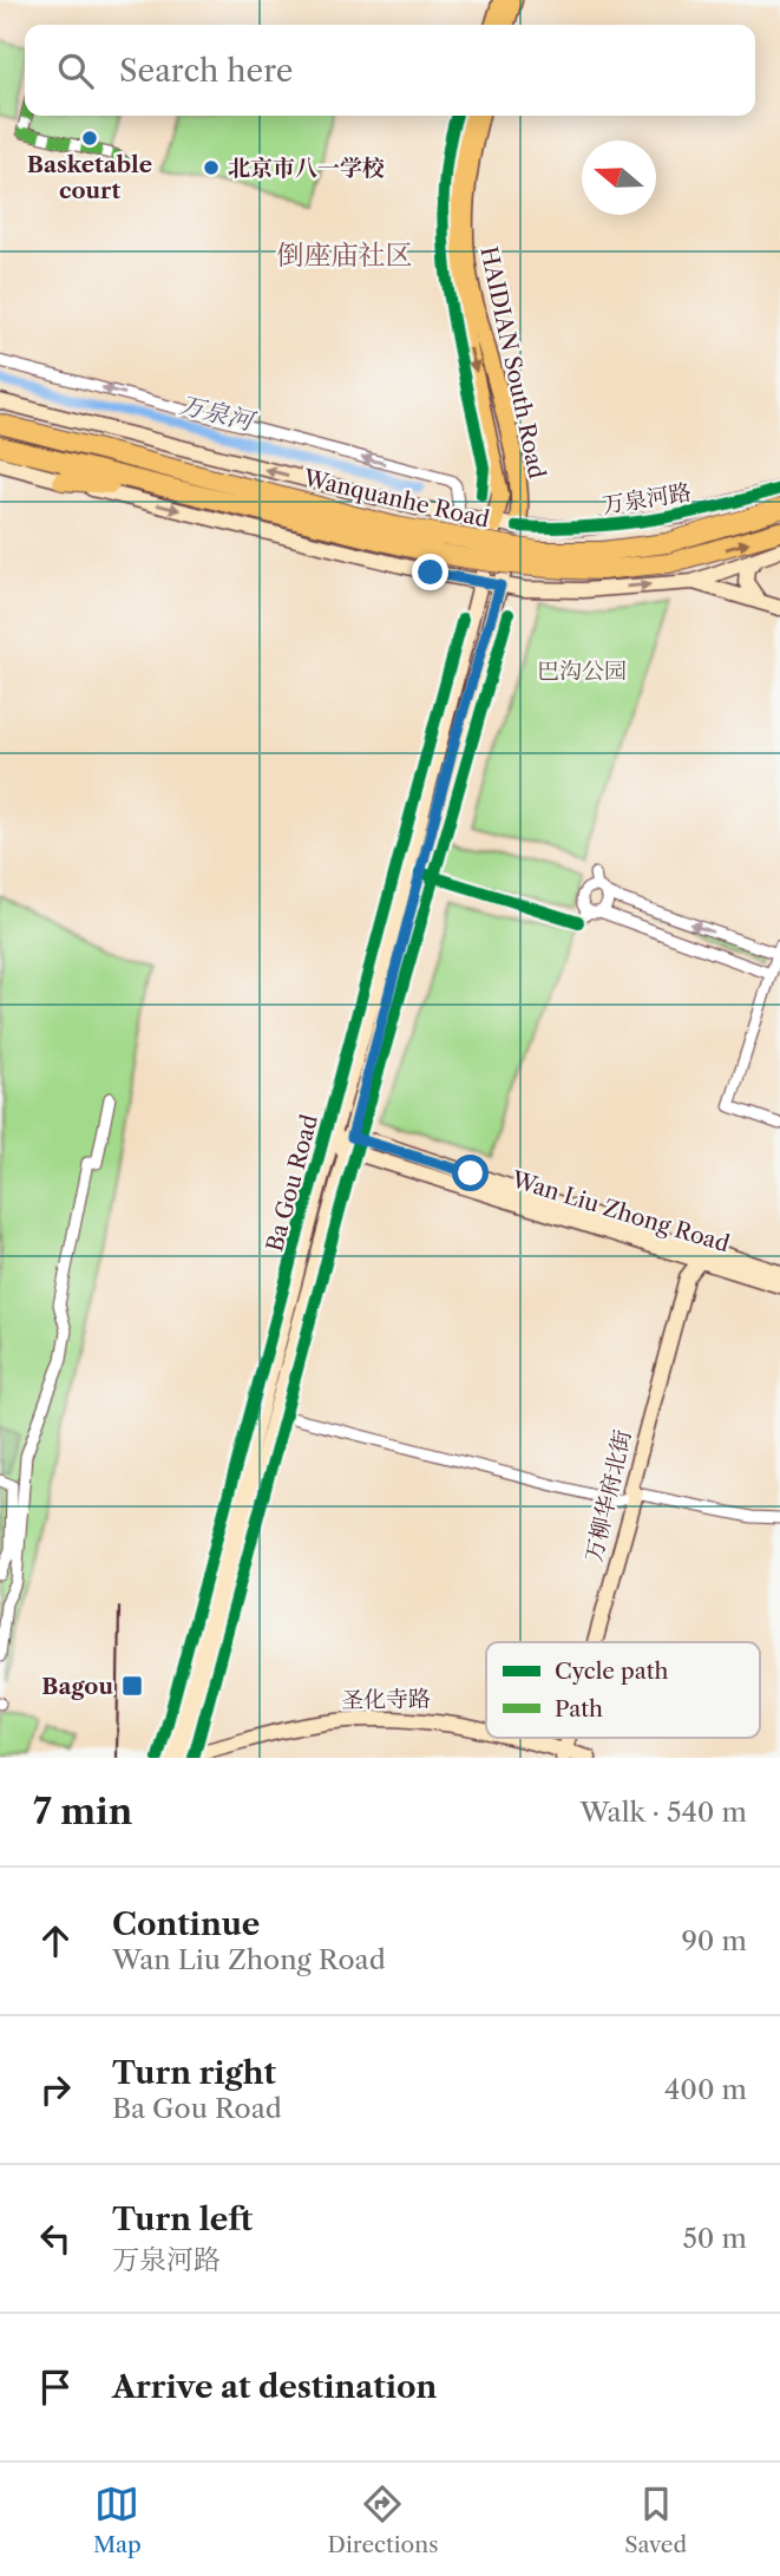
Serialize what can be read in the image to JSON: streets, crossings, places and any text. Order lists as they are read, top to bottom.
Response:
{
  "streets": {
    "highway": ["Wanquanhe Road"],
    "main road": ["HAIDIAN South Road"],
    "street": [
      "万泉河路",
      "Ba Gou Road",
      "Wan Liu Zhong Road",
      "万柳华府北街",
      "圣化寺路"
    ]
  },
  "crossings": [
    ["HAIDIAN South Road", "万泉河路"],
    ["HAIDIAN South Road", "Ba Gou Road"],
    ["万泉河路", "Ba Gou Road"],
    ["Ba Gou Road", "Wan Liu Zhong Road"],
    ["Ba Gou Road", "圣化寺路"],
    ["Wan Liu Zhong Road", "万柳华府北街"]
  ],
  "districts": ["倒座庙社区"],
  "water": ["万泉河"],
  "parks": ["巴沟公园"],
  "places": {
    "other": ["Basketable court", "北京市八一学校"],
    "transit": ["Bagou"]
  },
  "legend": ["Cycle path", "Path"],
  "north": "left",
  "page": {
    "search": "Search here",
    "heading": ["7 min", "Walk · 540 m"],
    "list": [
      ["Continue", "Wan Liu Zhong Road", "90 m"],
      ["Turn right", "Ba Gou Road", "400 m"],
      ["Turn left", "万泉河路", "50 m"],
      "Arrive at destination"
    ],
    "nav": ["Map", "Directions", "Saved"]
  }
}
